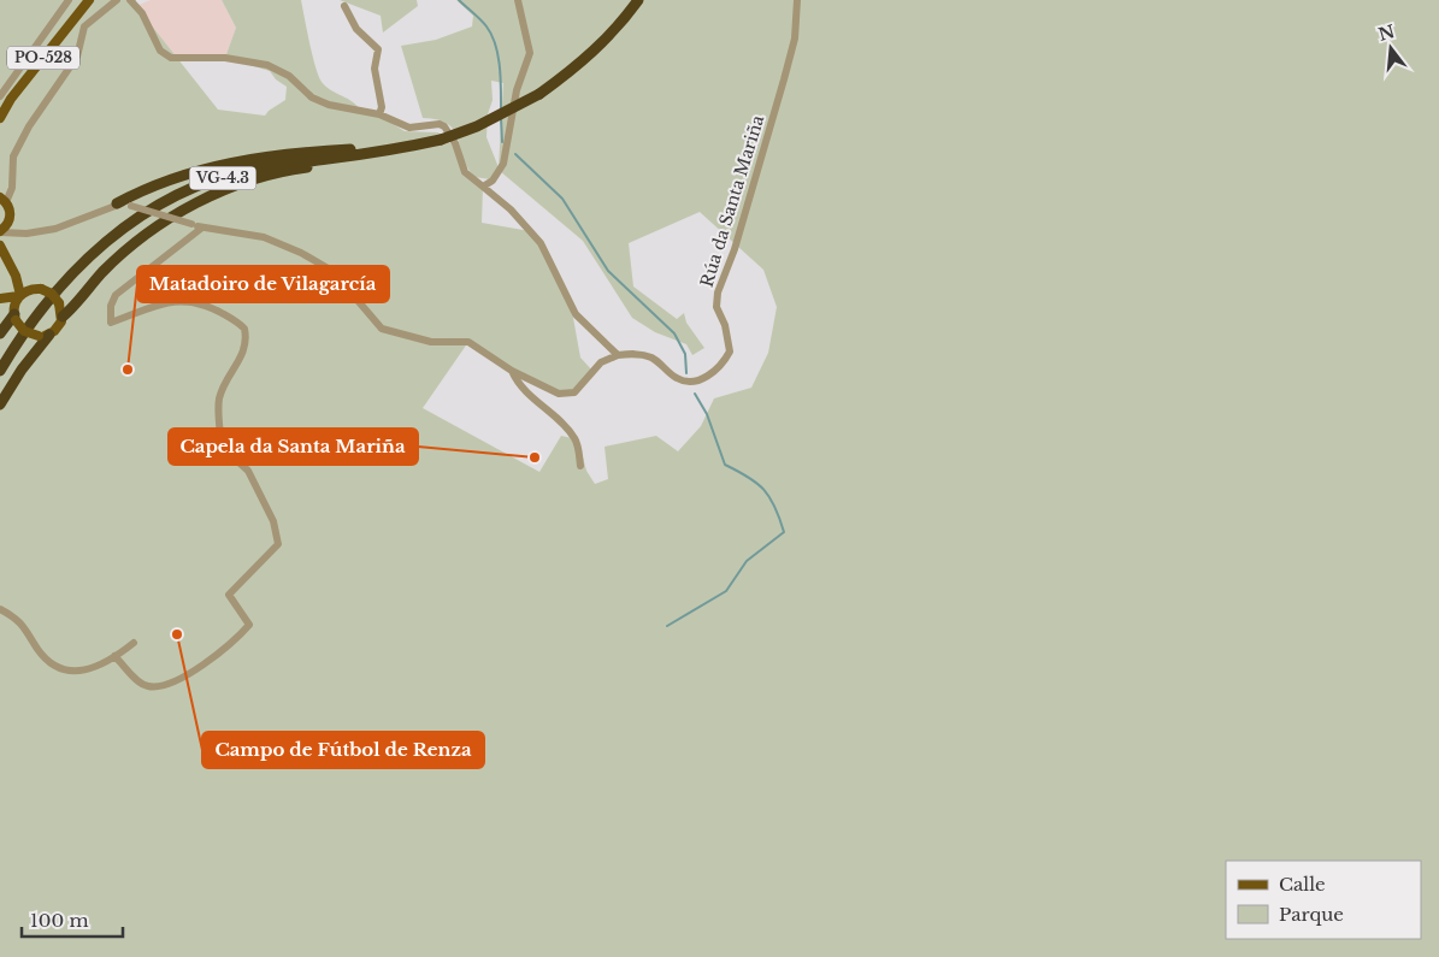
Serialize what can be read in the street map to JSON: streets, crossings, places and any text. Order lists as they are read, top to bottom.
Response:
{
  "streets": {
    "highway": ["VG-4.3"],
    "main road": ["PO-528"],
    "street": ["Rúa da Santa Mariña"]
  },
  "places": ["Matadoiro de Vilagarcía", "Capela da Santa Mariña", "Campo de Fútbol de Renza"],
  "legend": ["Calle", "Parque"],
  "scale_bar": "100 m",
  "north": "top"
}
